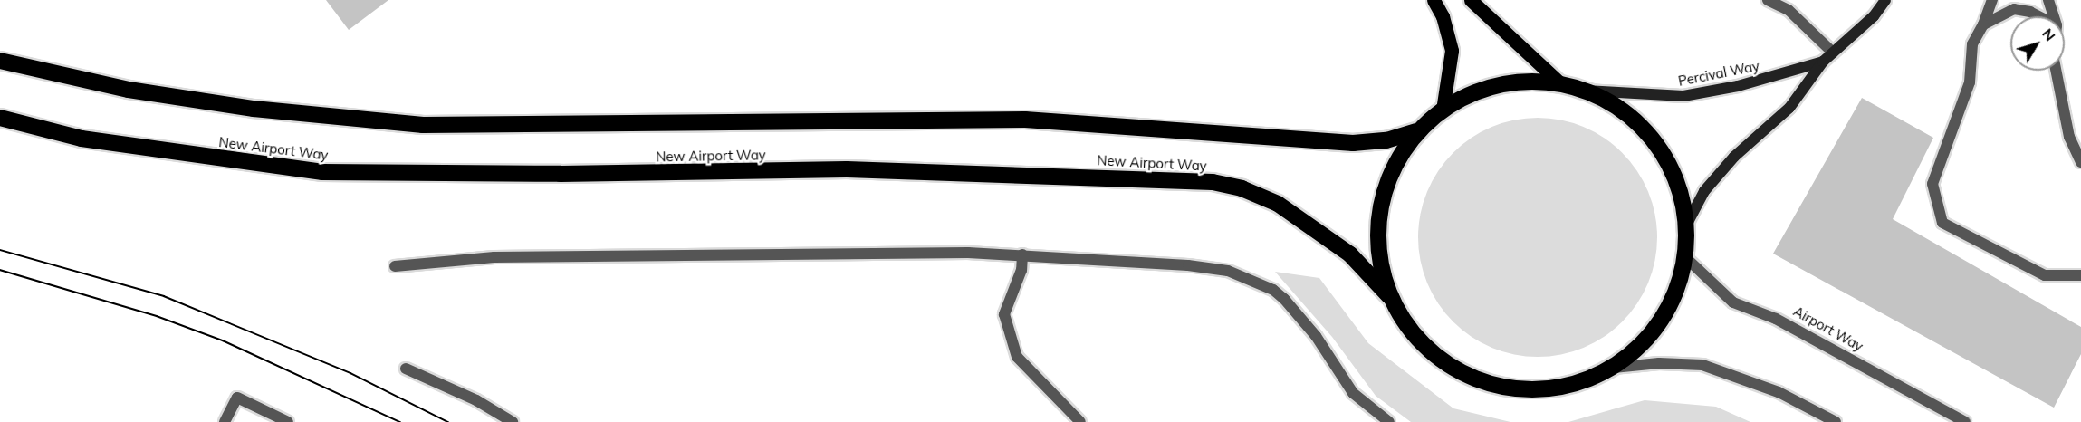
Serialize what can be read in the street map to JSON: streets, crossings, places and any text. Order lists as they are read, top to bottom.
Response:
{
  "streets": {
    "highway": ["New Airport Way"],
    "street": ["Percival Way", "Airport Way"]
  },
  "north": "top right"
}
